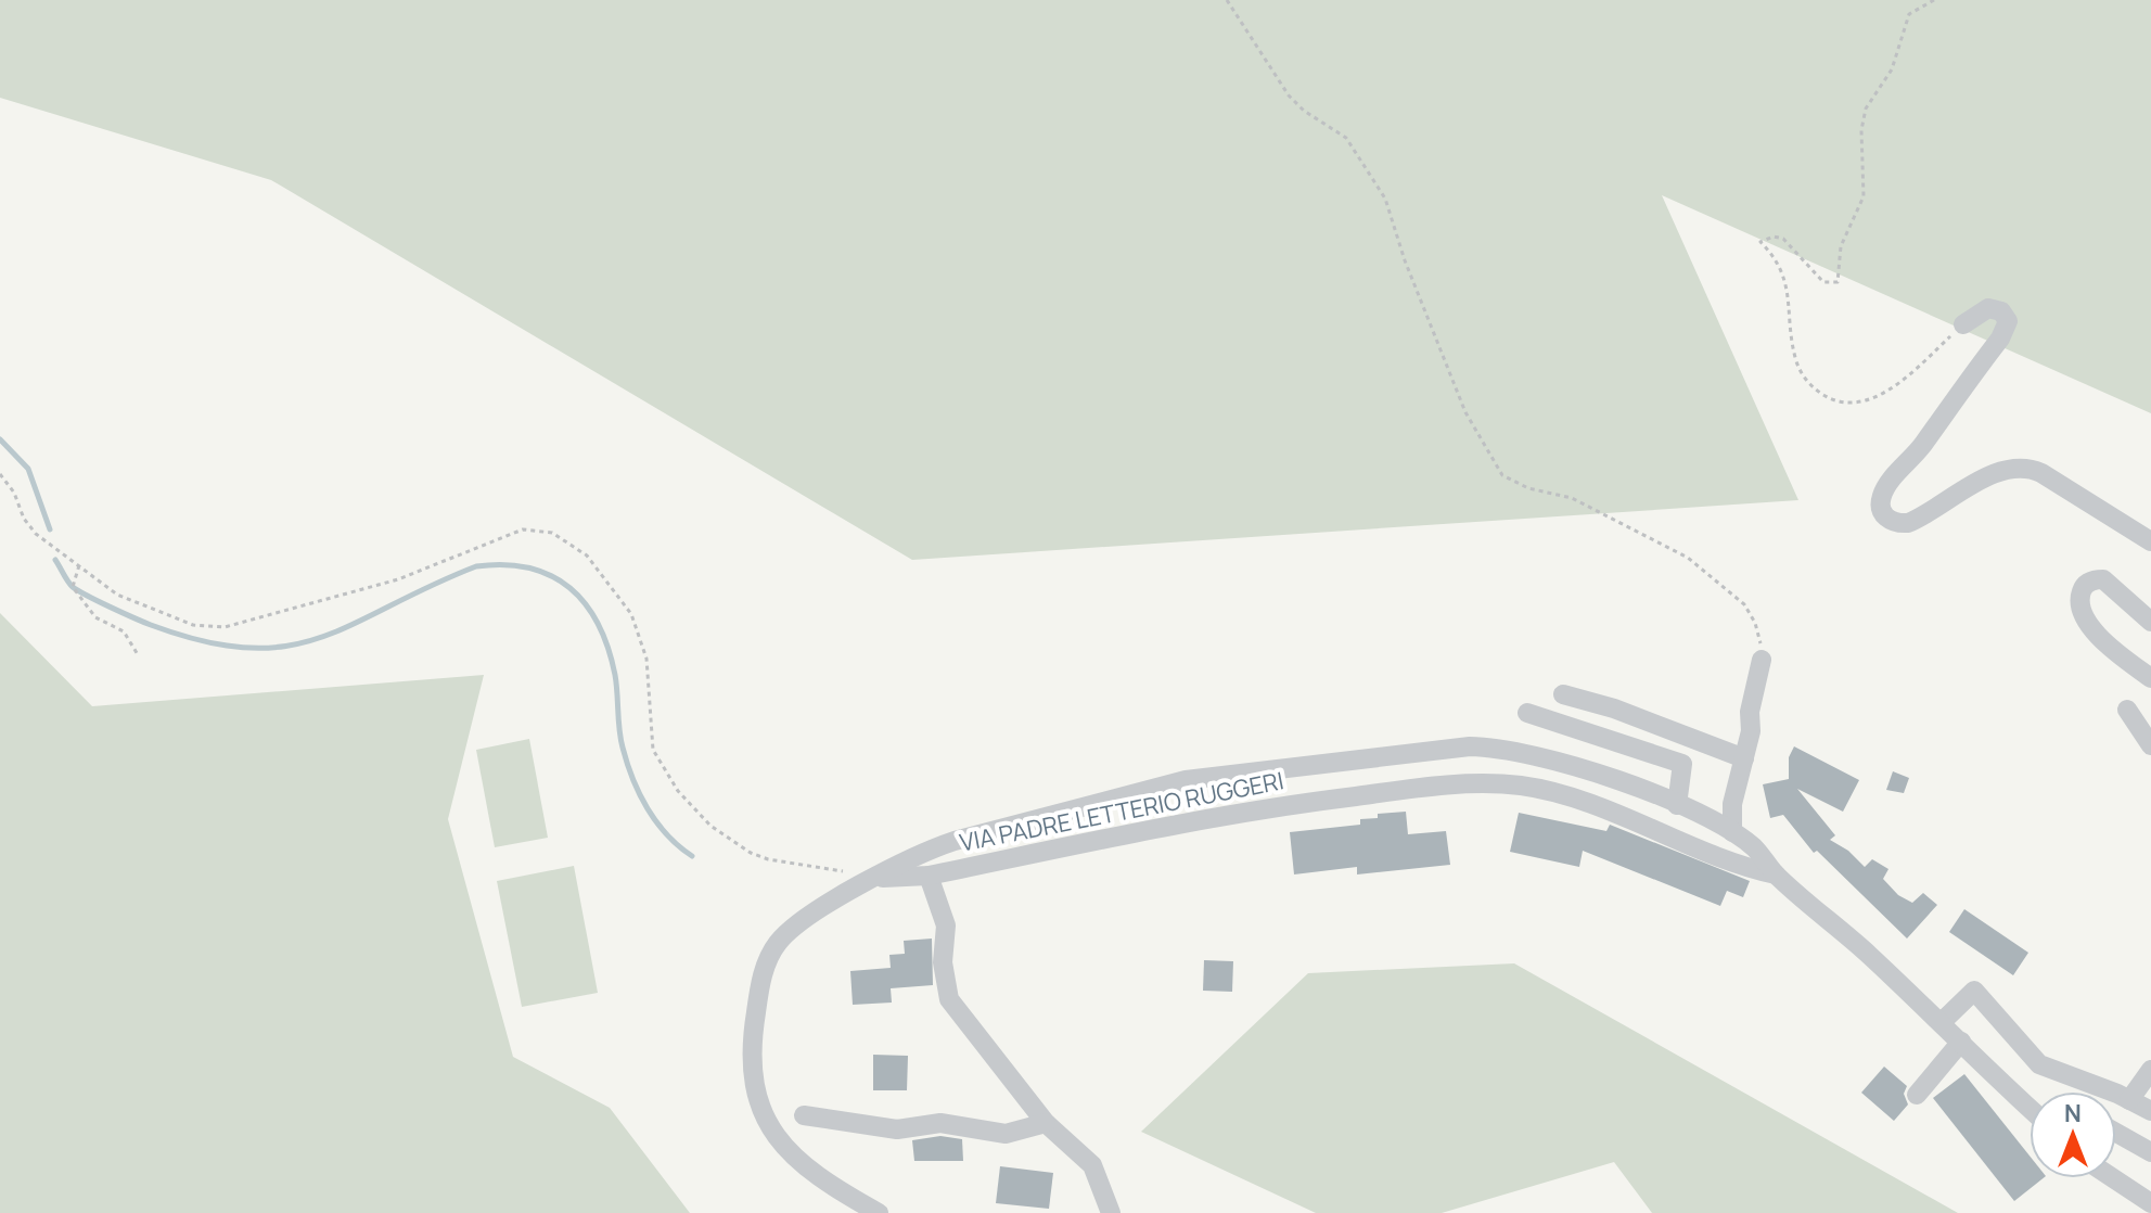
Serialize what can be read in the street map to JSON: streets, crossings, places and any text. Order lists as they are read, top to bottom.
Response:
{
  "streets": {
    "street": ["VIA PADRE LETTERIO RUGGERI"]
  },
  "north": "top"
}
